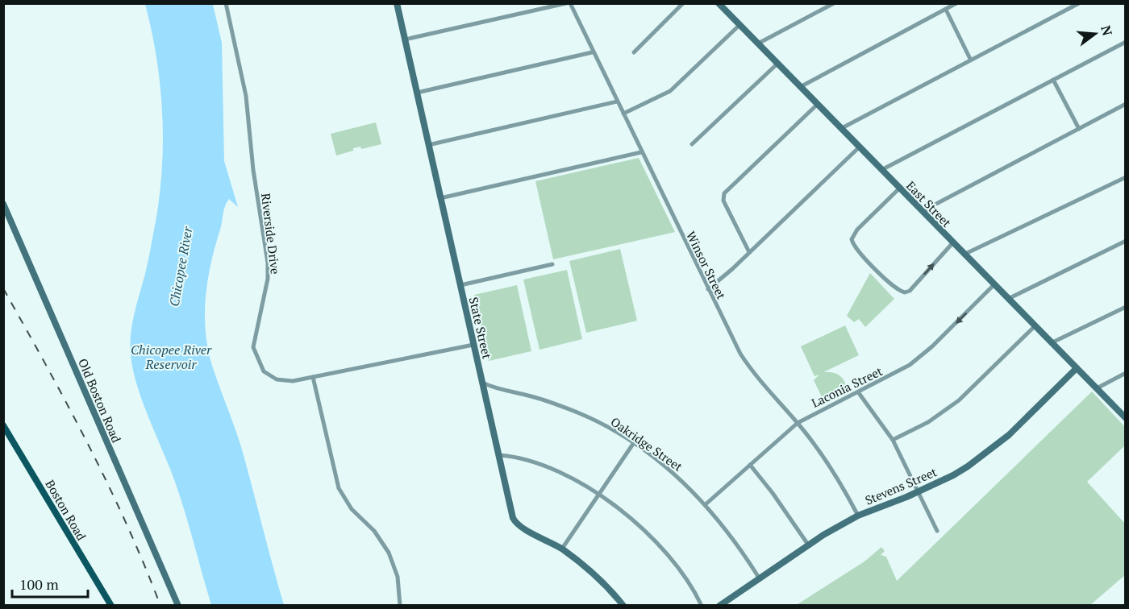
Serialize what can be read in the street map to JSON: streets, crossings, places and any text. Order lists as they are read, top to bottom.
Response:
{
  "streets": {
    "main road": ["Boston Road"],
    "street": [
      "East Street",
      "Riverside Drive",
      "Winsor Street",
      "State Street",
      "Laconia Street",
      "Old Boston Road",
      "Oakridge Street",
      "Stevens Street"
    ]
  },
  "crossings": [
    ["East Street", "Laconia Street"],
    ["East Street", "Stevens Street"],
    ["Riverside Drive", "State Street"],
    ["Winsor Street", "Laconia Street"],
    ["Winsor Street", "Stevens Street"],
    ["State Street", "Oakridge Street"],
    ["Laconia Street", "Oakridge Street"],
    ["Oakridge Street", "Stevens Street"]
  ],
  "one_way": ["Laconia Street"],
  "water": ["Chicopee River", "Chicopee River Reservoir"],
  "scale_bar": "100 m",
  "north": "right"
}
